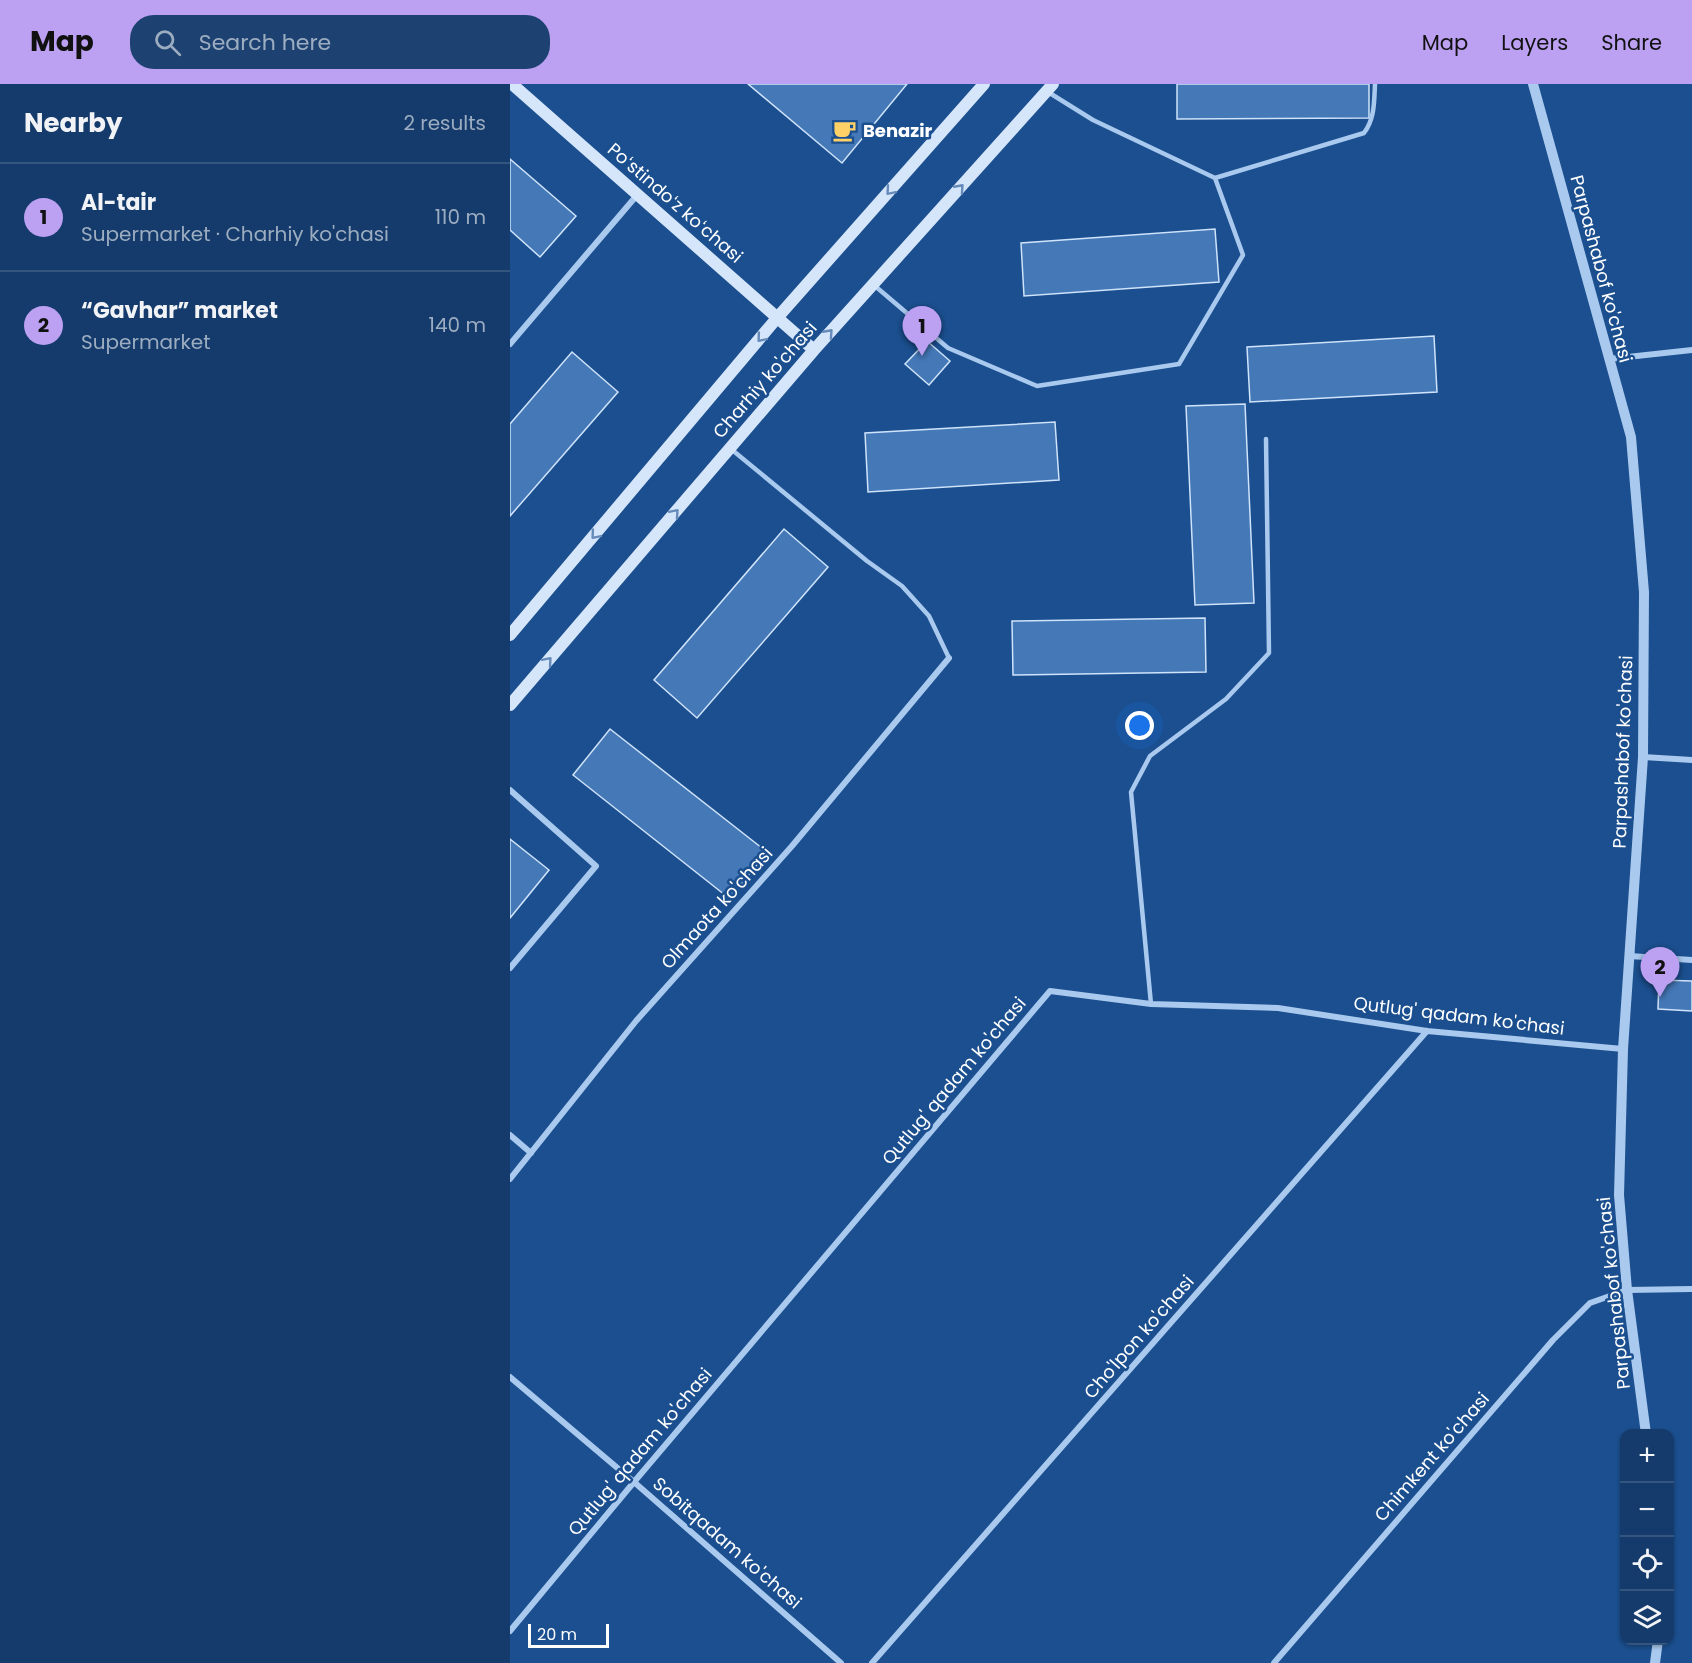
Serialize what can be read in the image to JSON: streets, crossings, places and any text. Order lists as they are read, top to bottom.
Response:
{
  "streets": {
    "main road": ["Poʻstindoʻz koʻchasi", "Charhiy ko'chasi"],
    "street": [
      "Parpashabof ko'chasi",
      "Olmaota ko'chasi",
      "Qutlug' qadam ko'chasi",
      "Cho'lpon ko'chasi",
      "Chimkent ko'chasi",
      "Sobitqadam ko'chasi"
    ]
  },
  "crossings": [
    ["Poʻstindoʻz koʻchasi", "Charhiy ko'chasi"],
    ["Parpashabof ko'chasi", "Qutlug' qadam ko'chasi"],
    ["Parpashabof ko'chasi", "Chimkent ko'chasi"],
    ["Qutlug' qadam ko'chasi", "Cho'lpon ko'chasi"],
    ["Qutlug' qadam ko'chasi", "Sobitqadam ko'chasi"]
  ],
  "places": {
    "cafe": ["Benazir"]
  },
  "scale_bar": "20 m",
  "page": {
    "header": "Map",
    "search": "Search here",
    "nav": ["Map", "Layers", "Share"],
    "heading": ["Nearby", "2 results"],
    "list": [
      {
        "mark": "1",
        "name": "Al-tair",
        "note": "Supermarket · Charhiy ko'chasi",
        "value": "110 m"
      },
      {
        "mark": "2",
        "name": "“Gavhar” market",
        "note": "Supermarket",
        "value": "140 m"
      }
    ],
    "pins": ["1", "2"],
    "map_buttons": ["+", "−"],
    "scale": "20 m"
  }
}
